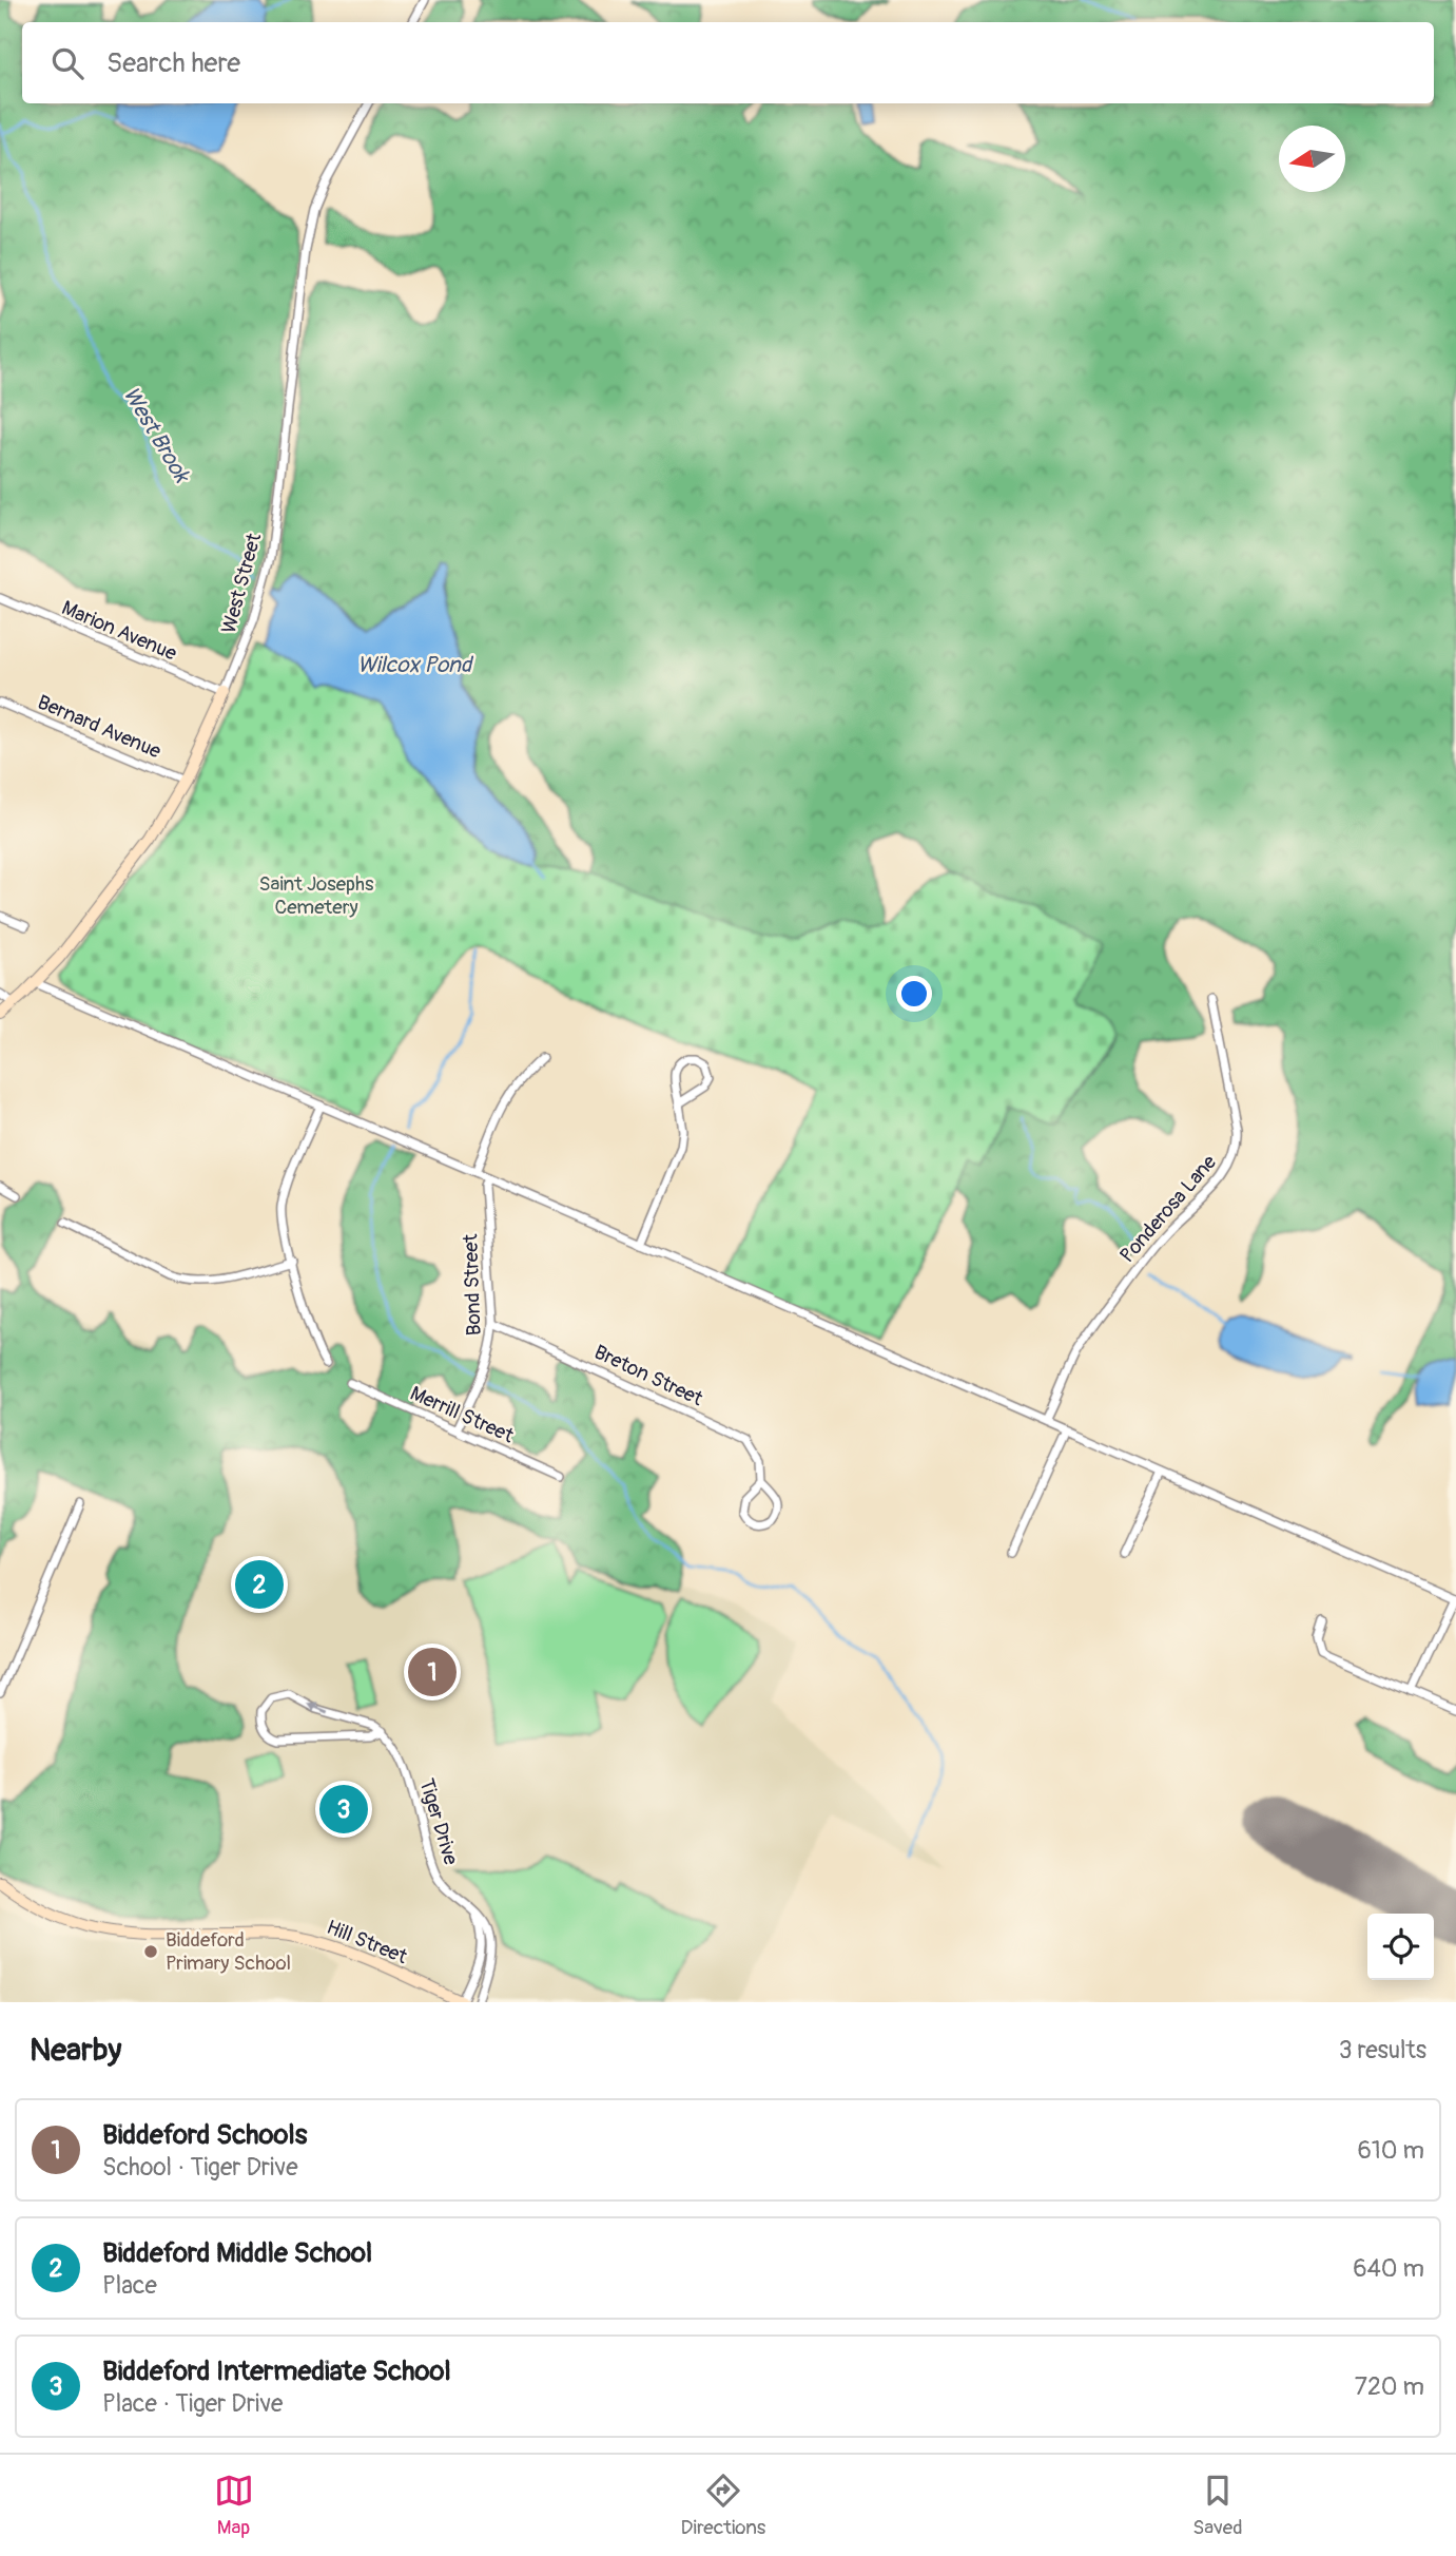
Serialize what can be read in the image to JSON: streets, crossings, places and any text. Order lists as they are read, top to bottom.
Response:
{
  "streets": {
    "street": [
      "West Street",
      "Marion Avenue",
      "Bernard Avenue",
      "Ponderosa Lane",
      "Bond Street",
      "Breton Street",
      "Merrill Street",
      "Tiger Drive",
      "Hill Street"
    ]
  },
  "crossings": [
    ["West Street", "Marion Avenue"],
    ["West Street", "Bernard Avenue"],
    ["Bond Street", "Breton Street"],
    ["Bond Street", "Merrill Street"]
  ],
  "water": ["West Brook", "Wilcox Pond"],
  "parks": ["Saint Josephs Cemetery"],
  "places": ["Biddeford Primary School"],
  "north": "left",
  "page": {
    "search": "Search here",
    "pins": ["2", "1", "3"],
    "heading": ["Nearby", "3 results"],
    "list": [
      {
        "mark": "1",
        "name": "Biddeford Schools",
        "note": "School · Tiger Drive",
        "value": "610 m"
      },
      {
        "mark": "2",
        "name": "Biddeford Middle School",
        "note": "Place",
        "value": "640 m"
      },
      {
        "mark": "3",
        "name": "Biddeford Intermediate School",
        "note": "Place · Tiger Drive",
        "value": "720 m"
      }
    ],
    "nav": ["Map", "Directions", "Saved"]
  }
}
